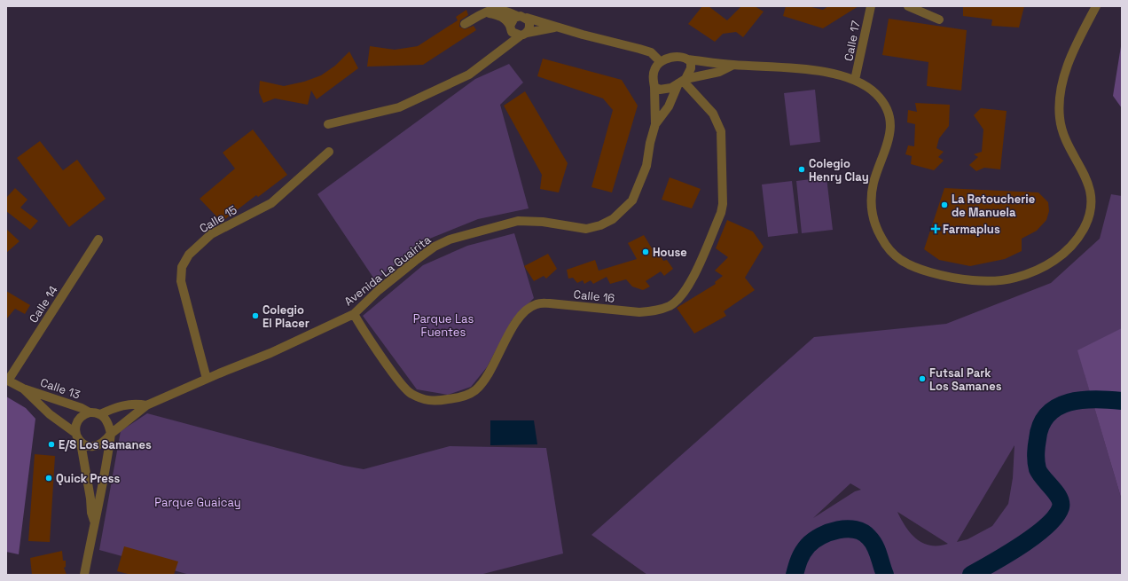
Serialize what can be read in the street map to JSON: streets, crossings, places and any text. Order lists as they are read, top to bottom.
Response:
{
  "streets": {
    "street": [
      "Calle 17",
      "Calle 15",
      "Avenida La Guairita",
      "Calle 16",
      "Calle 14",
      "Calle 13"
    ]
  },
  "crossings": [
    ["Calle 15", "Avenida La Guairita"],
    ["Avenida La Guairita", "Calle 16"],
    ["Avenida La Guairita", "Calle 13"],
    ["Calle 14", "Calle 13"]
  ],
  "parks": ["Parque Las Fuentes", "Parque Guaicay"],
  "places": {
    "other": [
      "Colegio Henry Clay",
      "La Retoucherie de Manuela",
      "House",
      "Colegio El Placer",
      "Futsal Park Los Samanes",
      "E/S Los Samanes",
      "Quick Press"
    ],
    "health": ["Farmaplus"]
  }
}
